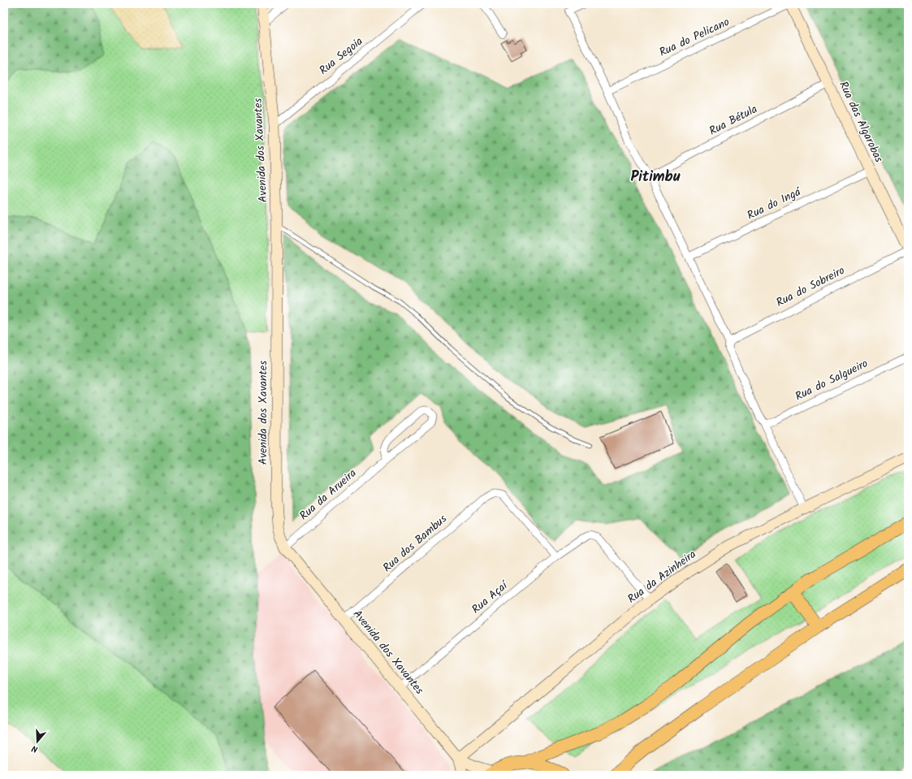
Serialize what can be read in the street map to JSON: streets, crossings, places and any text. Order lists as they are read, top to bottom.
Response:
{
  "streets": {
    "main road": ["Rua das Algarobas", "Avenida dos Xavantes", "Rua da Azinheira"],
    "street": [
      "Rua do Pelicano",
      "Rua Segoia",
      "Rua Bétula",
      "Rua do Ingá",
      "Rua do Sobreiro",
      "Rua do Salgueiro",
      "Rua da Arueira",
      "Rua dos Bambus",
      "Rua Açaí"
    ]
  },
  "crossings": [
    ["Rua do Pelicano", "Rua das Algarobas"],
    ["Rua Segoia", "Avenida dos Xavantes"],
    ["Rua Bétula", "Rua das Algarobas"],
    ["Rua das Algarobas", "Rua do Ingá"],
    ["Rua das Algarobas", "Rua do Sobreiro"],
    ["Avenida dos Xavantes", "Rua da Arueira"],
    ["Avenida dos Xavantes", "Rua dos Bambus"],
    ["Avenida dos Xavantes", "Rua da Azinheira"],
    ["Avenida dos Xavantes", "Rua Açaí"],
    ["Rua dos Bambus", "Rua Açaí"],
    ["Rua da Azinheira", "Rua Açaí"]
  ],
  "districts": ["Pitimbu"],
  "north": "bottom"
}
